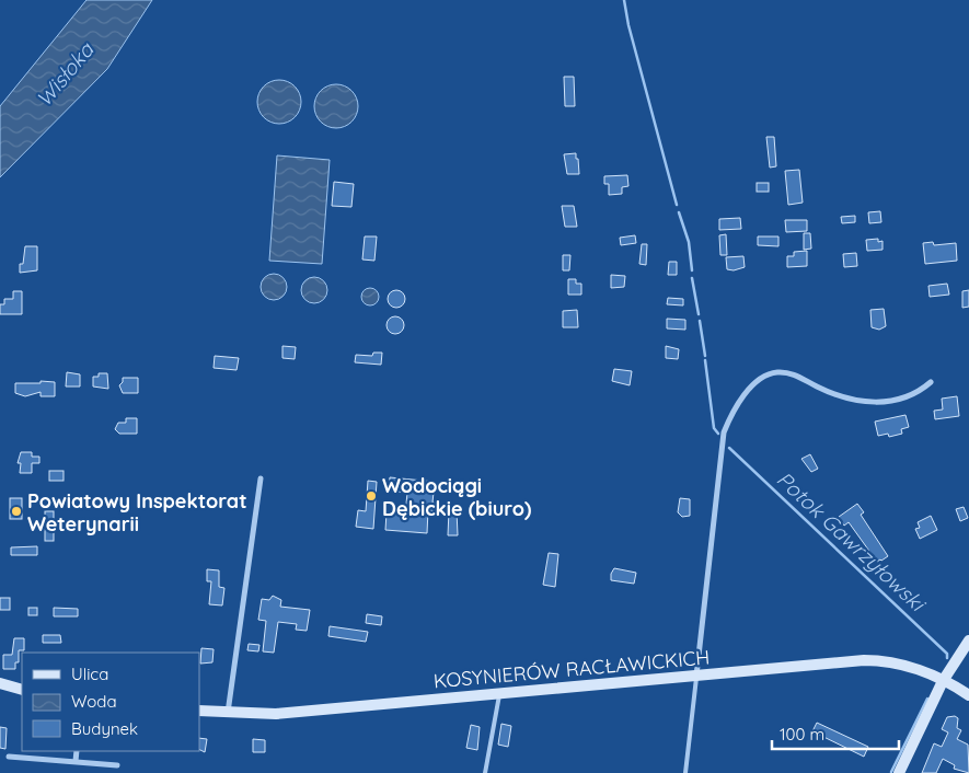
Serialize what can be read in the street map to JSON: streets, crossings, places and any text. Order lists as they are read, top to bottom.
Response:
{
  "streets": {
    "street": ["KOSYNIERÓW RACŁAWICKICH"]
  },
  "water": ["Wisłoka", "Potok Gawrzyłowski"],
  "places": ["Wodociągi Dębickie (biuro)", "Powiatowy Inspektorat Weterynarii"],
  "legend": ["Ulica", "Woda", "Budynek"],
  "scale_bar": "100 m"
}
